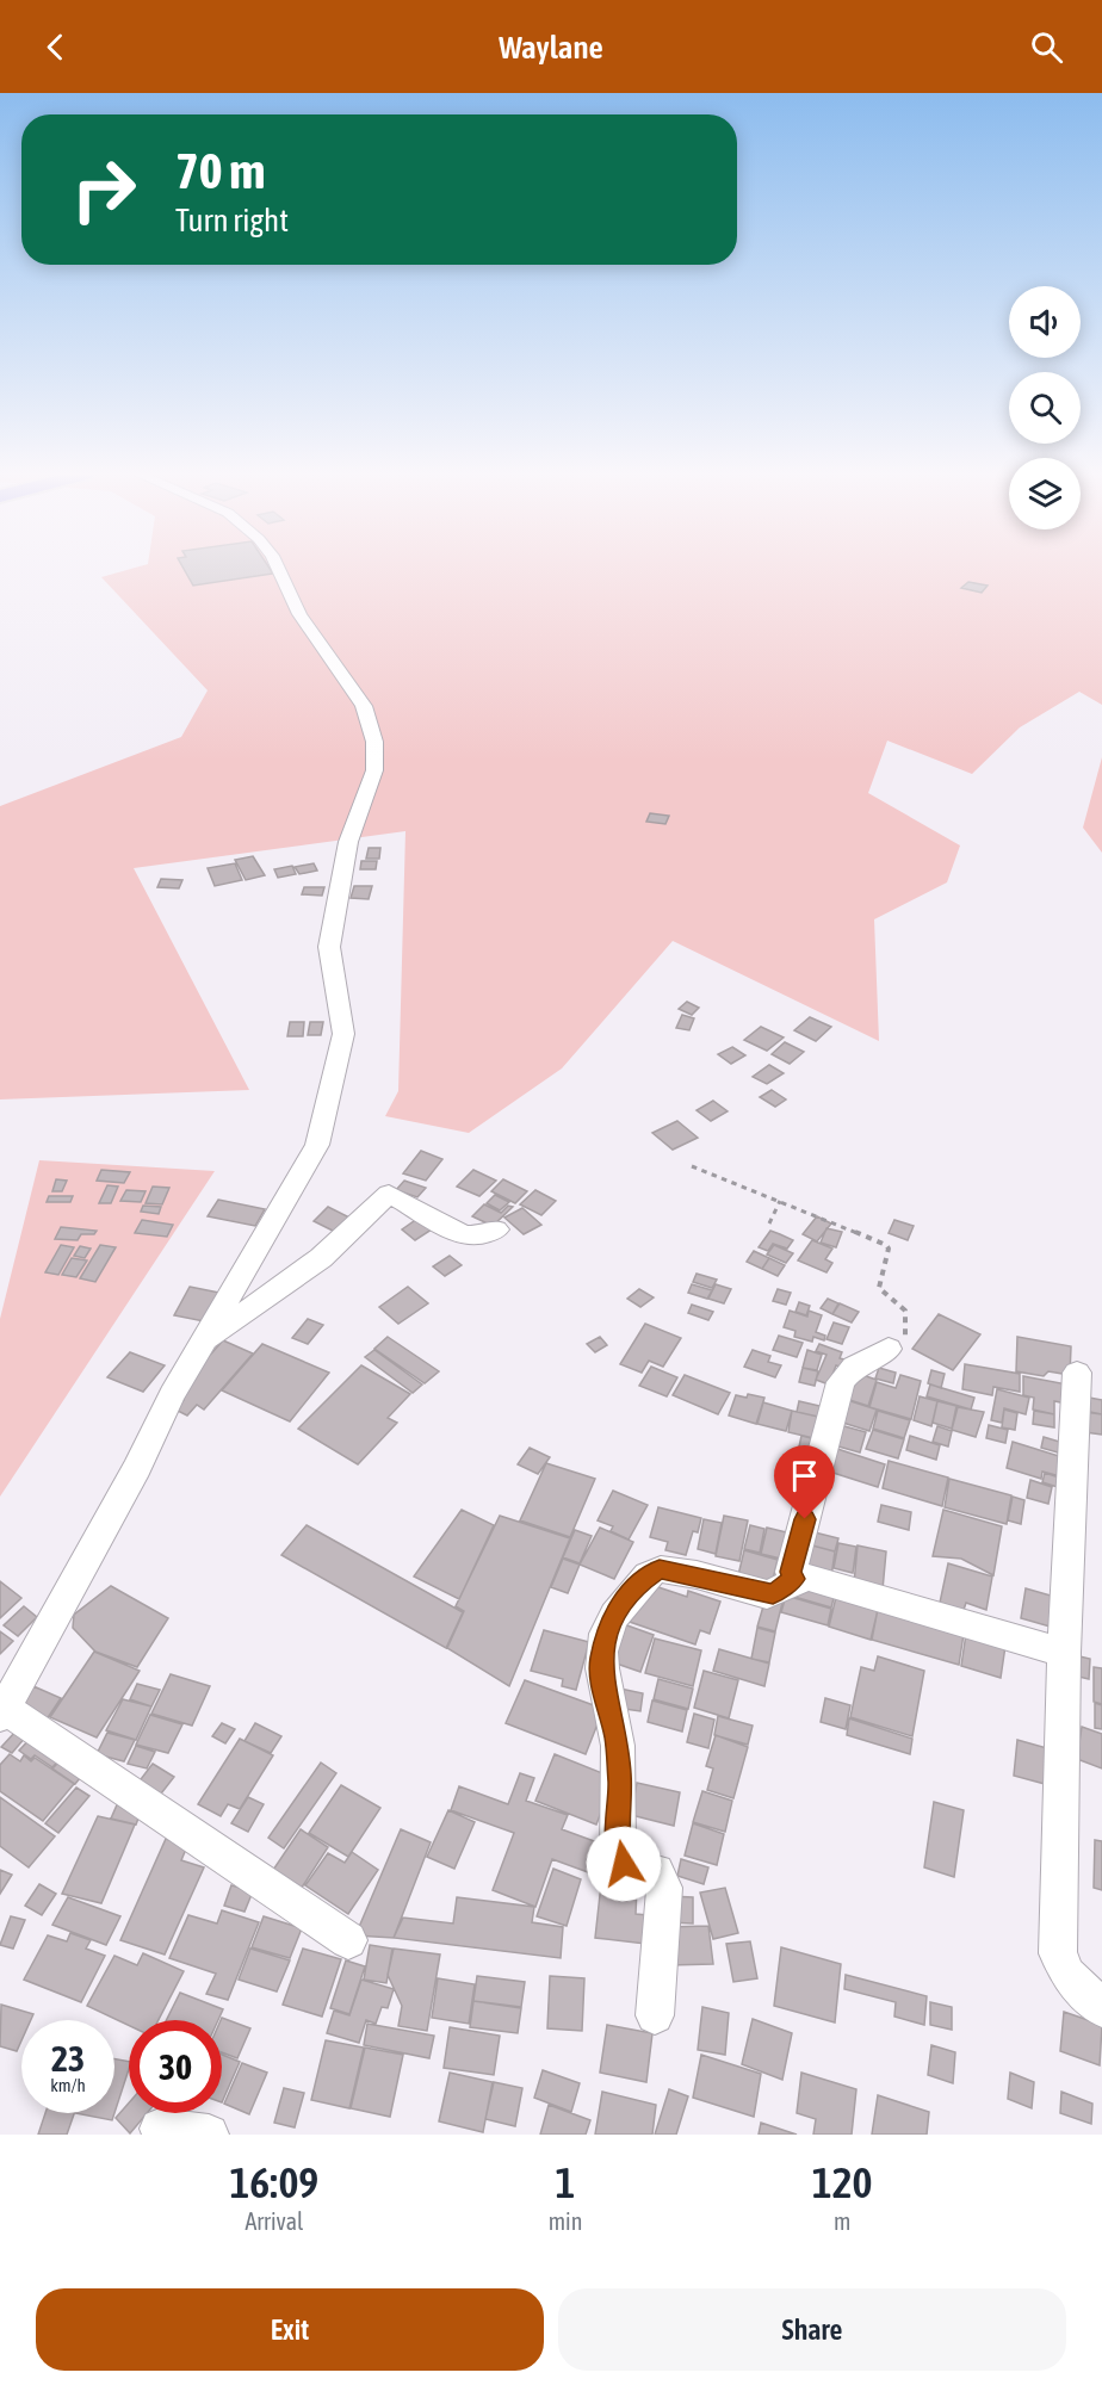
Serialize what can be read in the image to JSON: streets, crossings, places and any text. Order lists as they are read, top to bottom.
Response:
{
  "page": {
    "header": "Waylane",
    "turn": ["70 m", "Turn right"],
    "speed": "23 km/h",
    "limit": "30",
    "eta": [
      "16:09",
      "Arrival",
      "1",
      "min",
      "120",
      "m"
    ],
    "buttons": ["Exit", "Share"]
  }
}
